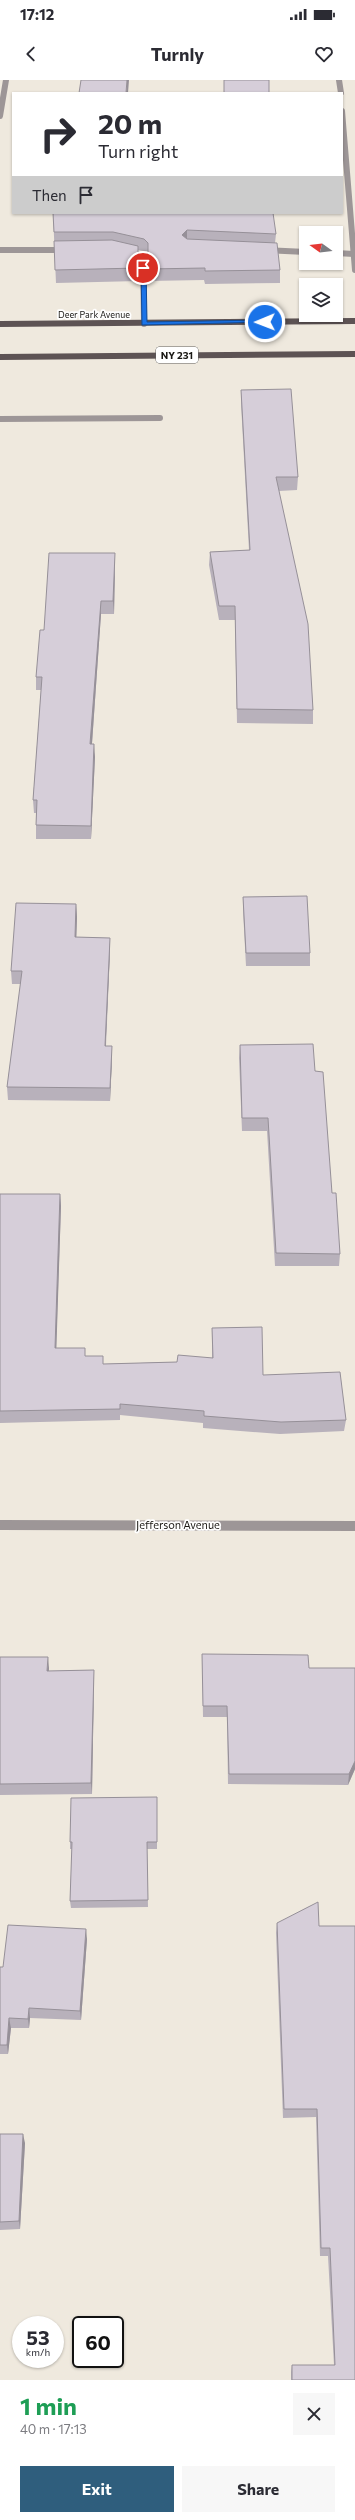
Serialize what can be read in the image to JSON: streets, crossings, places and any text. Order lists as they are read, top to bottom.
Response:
{
  "streets": {
    "main road": ["Deer Park Avenue", "NY 231"],
    "street": ["Jefferson Avenue"]
  },
  "north": "left",
  "page": {
    "status": "17:12",
    "header": "Turnly",
    "turn": ["20 m", "Turn right"],
    "then": "Then",
    "speed": "53 km/h",
    "limit": "60",
    "heading": ["1 min", "40 m · 17:13"],
    "buttons": ["Exit", "Share"]
  }
}
